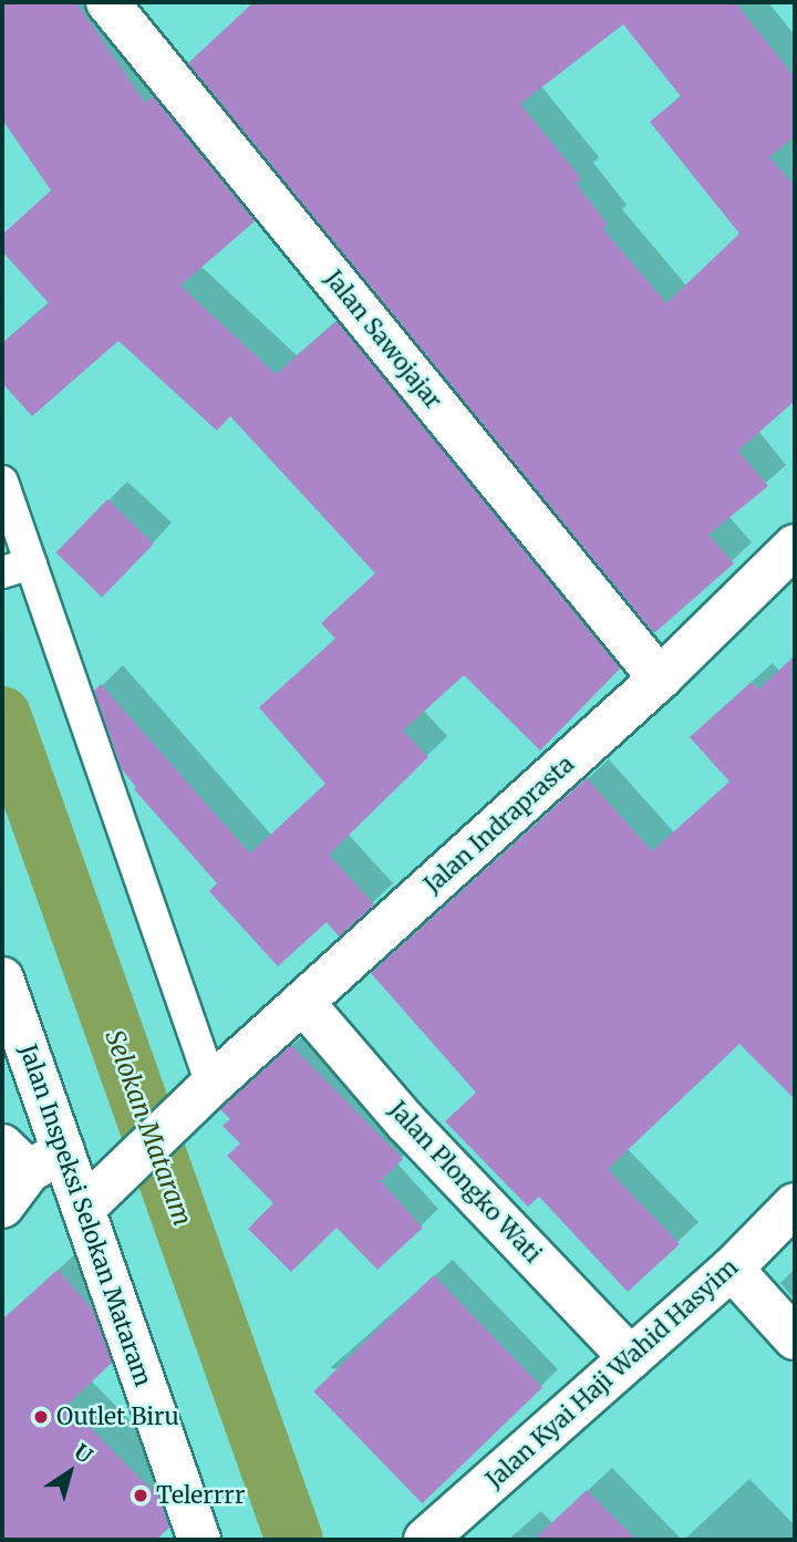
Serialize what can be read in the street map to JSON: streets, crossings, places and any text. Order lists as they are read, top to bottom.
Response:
{
  "streets": {
    "street": [
      "Jalan Sawojajar",
      "Jalan Indraprasta",
      "Jalan Plongko Wati",
      "Jalan Inspeksi Selokan Mataram",
      "Jalan Kyai Haji Wahid Hasyim"
    ]
  },
  "crossings": [
    ["Jalan Sawojajar", "Jalan Indraprasta"],
    ["Jalan Indraprasta", "Jalan Plongko Wati"],
    ["Jalan Indraprasta", "Jalan Inspeksi Selokan Mataram"],
    ["Jalan Plongko Wati", "Jalan Kyai Haji Wahid Hasyim"]
  ],
  "water": ["Selokan Mataram"],
  "places": ["Outlet Biru", "Telerrrr"],
  "north": "top right"
}
